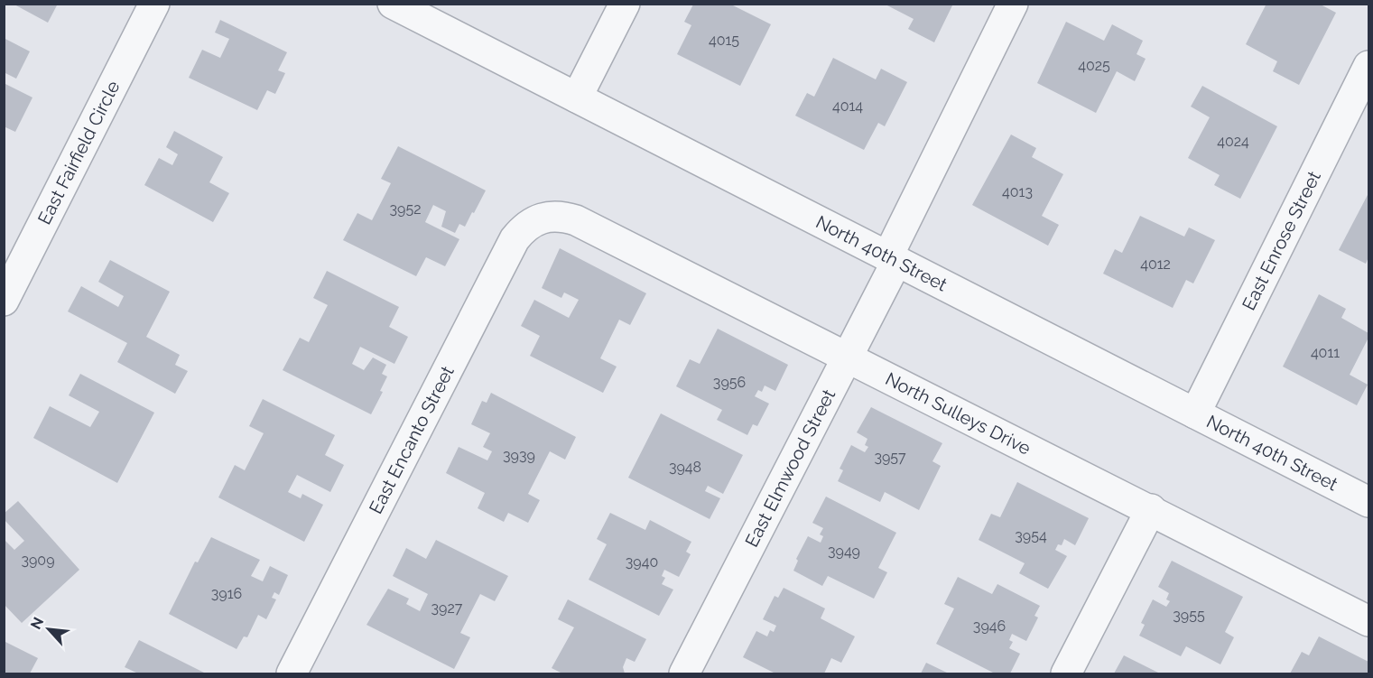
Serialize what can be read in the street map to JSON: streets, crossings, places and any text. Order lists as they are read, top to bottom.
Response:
{
  "streets": {
    "street": [
      "East Fairfield Circle",
      "East Enrose Street",
      "North 40th Street",
      "North Sulleys Drive",
      "East Encanto Street",
      "East Elmwood Street"
    ]
  },
  "crossings": [
    ["East Enrose Street", "North 40th Street"],
    ["North 40th Street", "East Elmwood Street"],
    ["North Sulleys Drive", "East Encanto Street"],
    ["North Sulleys Drive", "East Elmwood Street"]
  ],
  "house_numbers": [
    "4015",
    "4025",
    "4014",
    "4024",
    "4013",
    "3952",
    "4012",
    "4011",
    "3956",
    "3939",
    "3957",
    "3948",
    "3954",
    "3949",
    "3909",
    "3940",
    "3916",
    "3927",
    "3955",
    "3946"
  ],
  "north": "top left"
}
